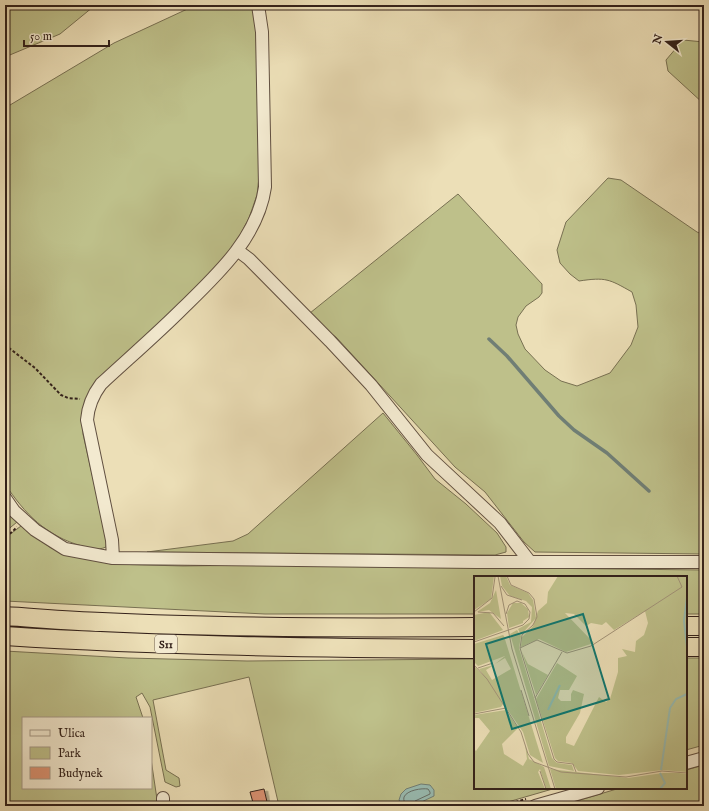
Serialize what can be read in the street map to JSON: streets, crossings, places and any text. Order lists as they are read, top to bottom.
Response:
{
  "streets": {
    "highway": ["S11"]
  },
  "legend": ["Ulica", "Park", "Budynek"],
  "scale_bar": "50 m",
  "north": "left"
}
